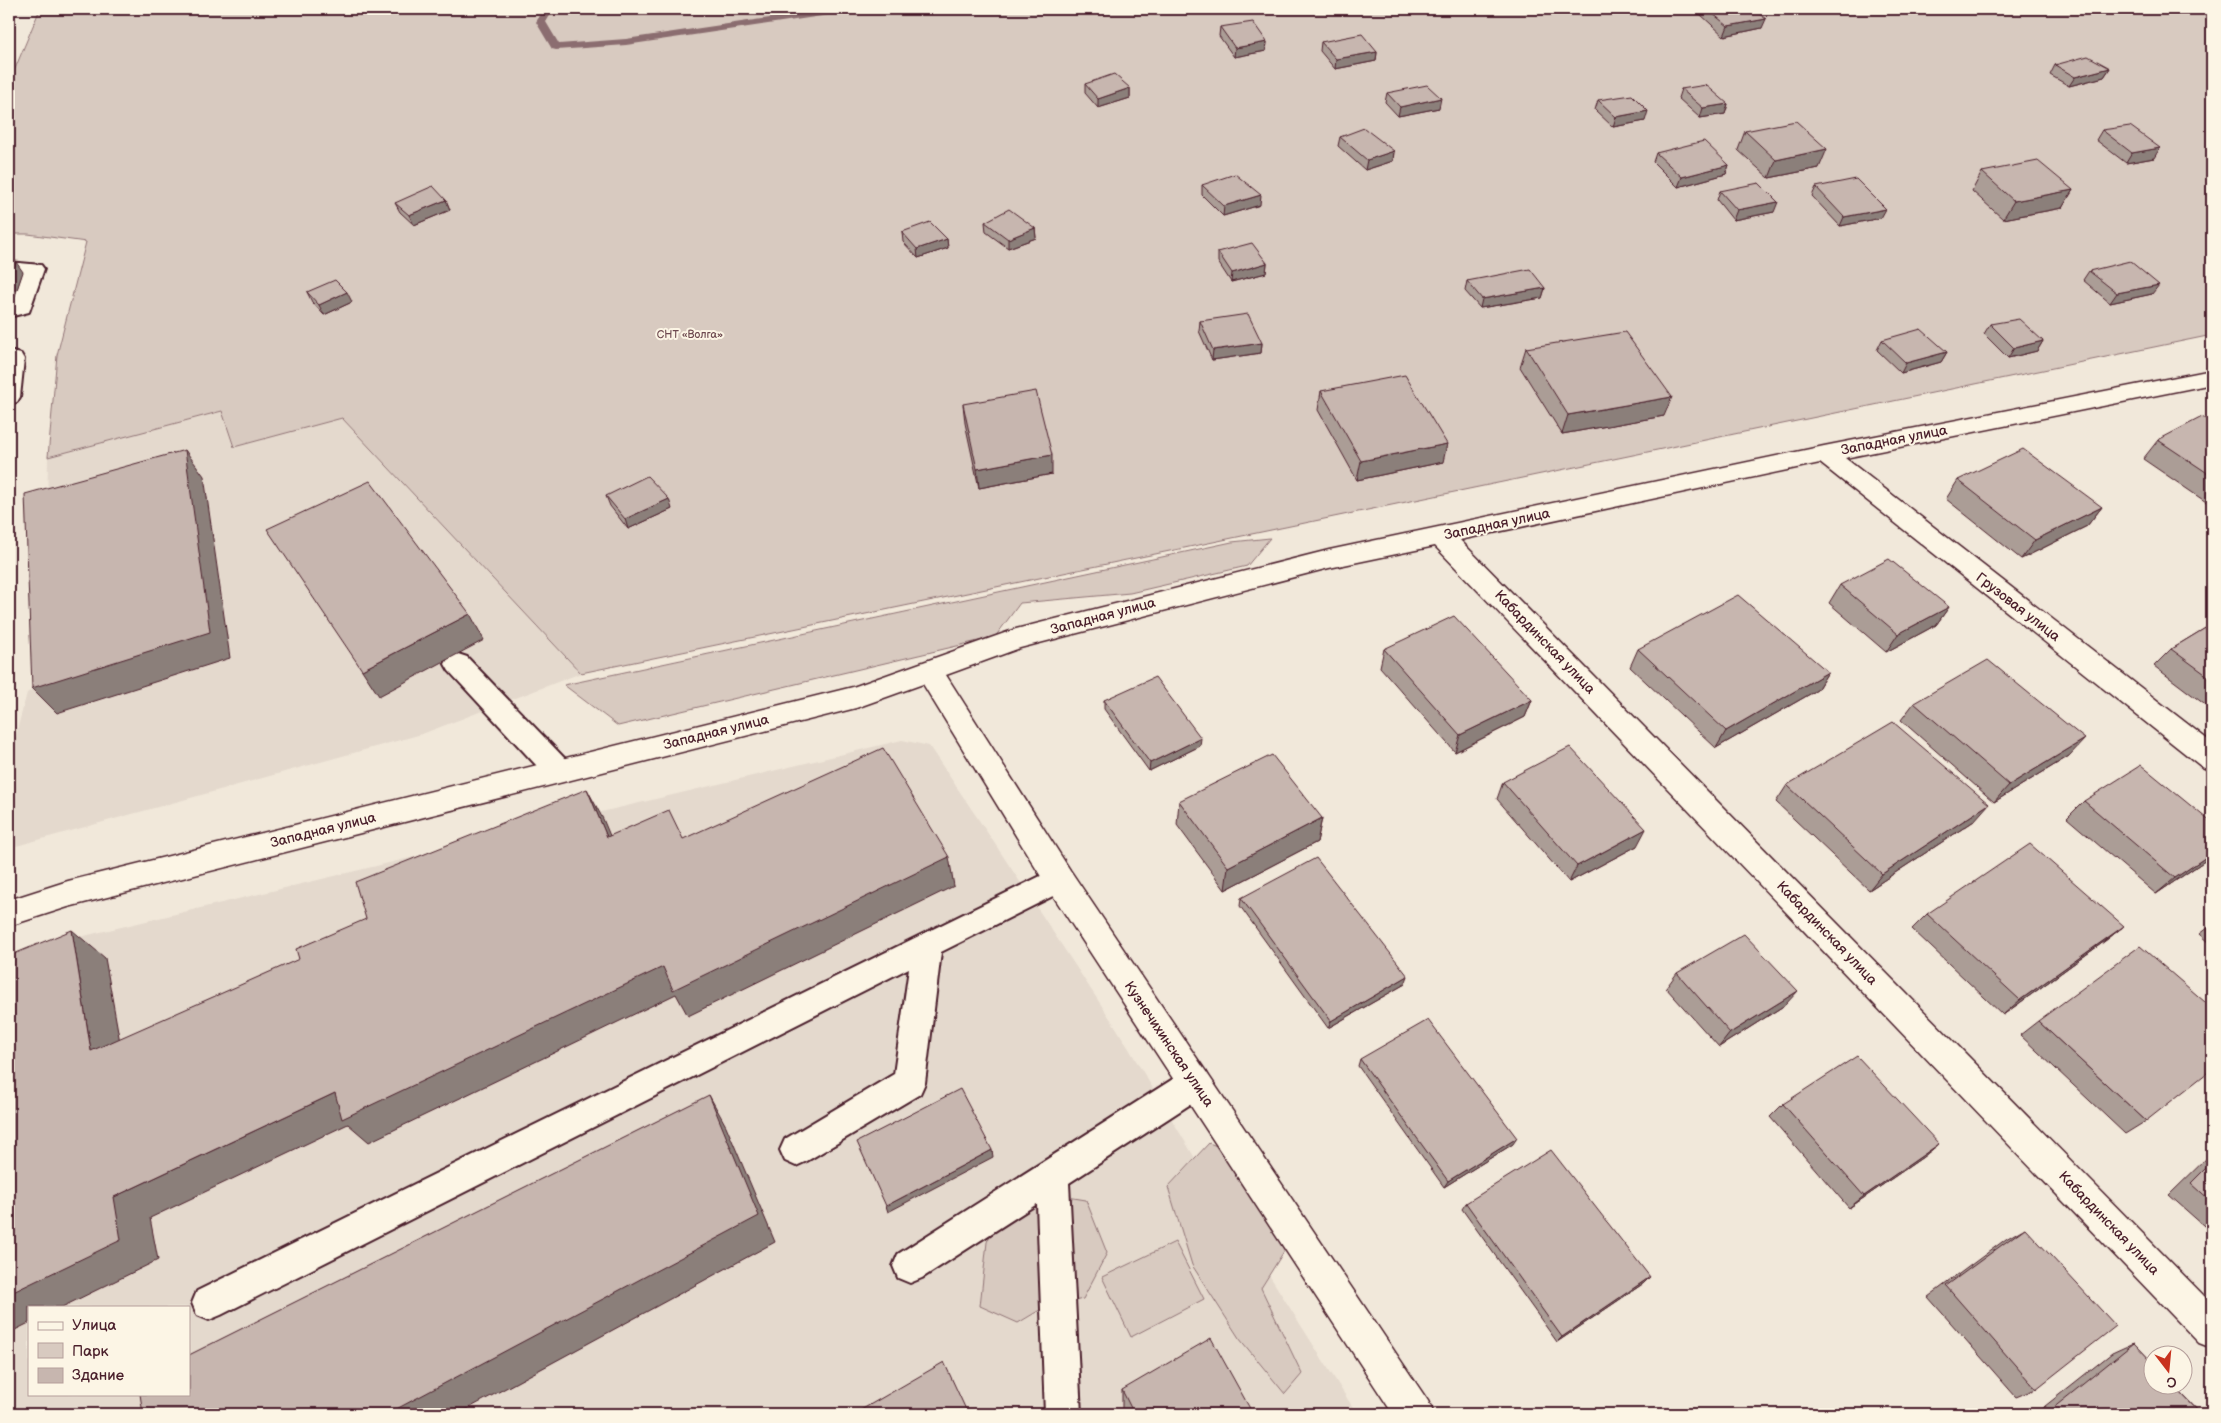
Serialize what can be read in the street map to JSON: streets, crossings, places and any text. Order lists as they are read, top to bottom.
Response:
{
  "streets": {
    "street": [
      "Западная улица",
      "Грузовая улица",
      "Кабардинская улица",
      "Кузнечихинская улица"
    ]
  },
  "crossings": [
    ["Западная улица", "Грузовая улица"],
    ["Западная улица", "Кабардинская улица"],
    ["Западная улица", "Кузнечихинская улица"]
  ],
  "parks": ["СНТ «Волга»"],
  "legend": ["Улица", "Парк", "Здание"],
  "north": "bottom"
}
